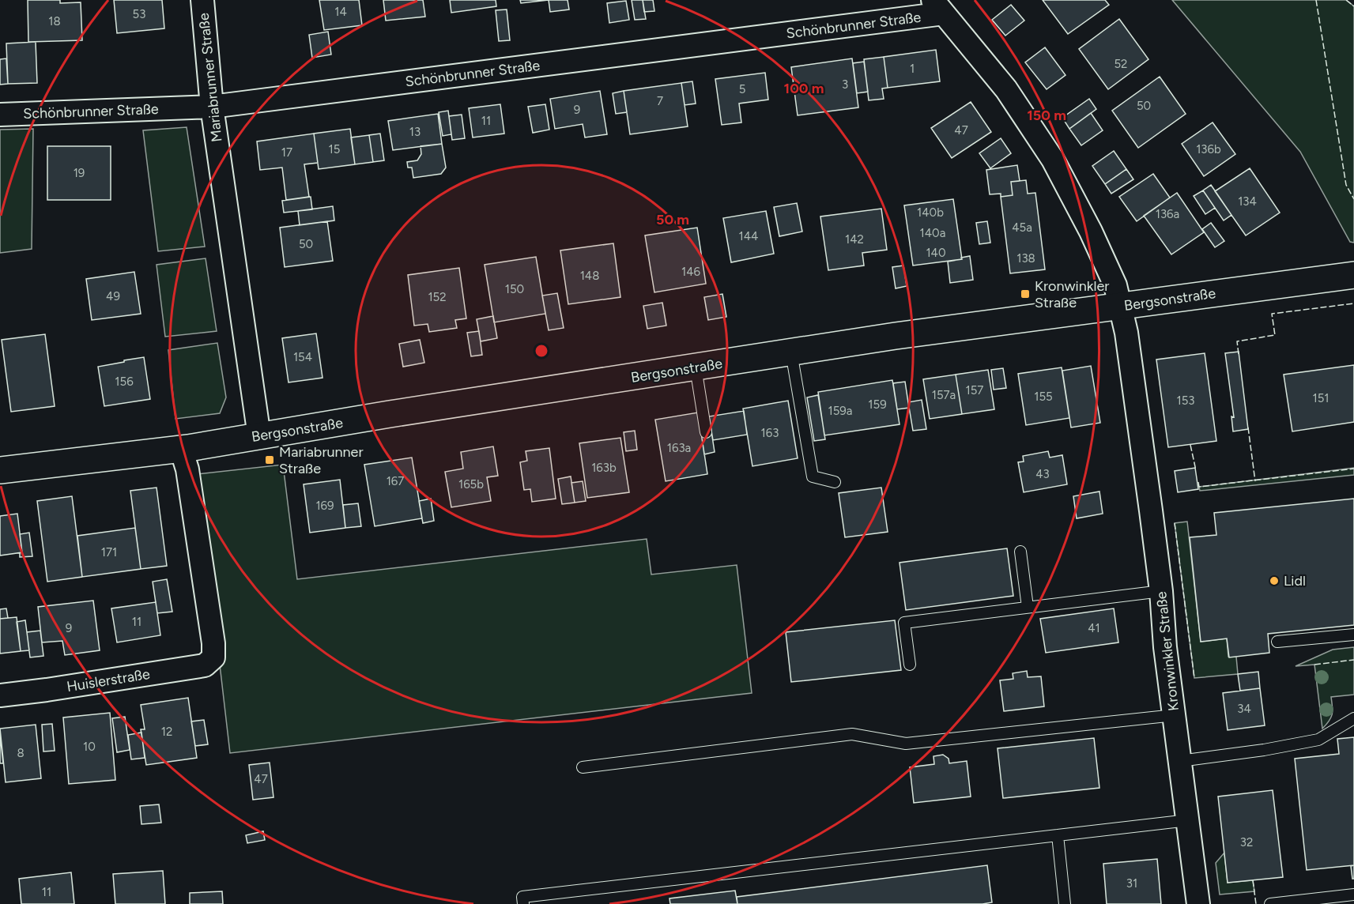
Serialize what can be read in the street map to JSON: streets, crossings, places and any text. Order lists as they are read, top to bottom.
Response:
{
  "streets": {
    "street": [
      "Schönbrunner Straße",
      "Mariabrunner Straße",
      "Bergsonstraße",
      "Kronwinkler Straße",
      "Huislerstraße"
    ]
  },
  "crossings": [
    ["Schönbrunner Straße", "Mariabrunner Straße"],
    ["Schönbrunner Straße", "Kronwinkler Straße"],
    ["Mariabrunner Straße", "Bergsonstraße"],
    ["Bergsonstraße", "Kronwinkler Straße"],
    ["Bergsonstraße", "Huislerstraße"]
  ],
  "places": {
    "transit": ["Kronwinkler Straße", "Mariabrunner Straße"],
    "other": ["Lidl"]
  },
  "house_numbers": [
    "14",
    "53",
    "18",
    "52",
    "1",
    "3",
    "5",
    "7",
    "50",
    "9",
    "11",
    "47",
    "13",
    "15",
    "136b",
    "17",
    "19",
    "134",
    "140b",
    "136a",
    "45a",
    "140a",
    "144",
    "142",
    "50",
    "140",
    "138",
    "146",
    "148",
    "150",
    "49",
    "152",
    "154",
    "156",
    "157",
    "157a",
    "155",
    "151",
    "153",
    "159",
    "159a",
    "163",
    "163a",
    "163b",
    "43",
    "167",
    "165b",
    "169",
    "171",
    "11",
    "9",
    "41",
    "34",
    "12",
    "10",
    "8",
    "47",
    "32",
    "31",
    "11"
  ],
  "rings": ["100 m", "150 m", "50 m"]
}
